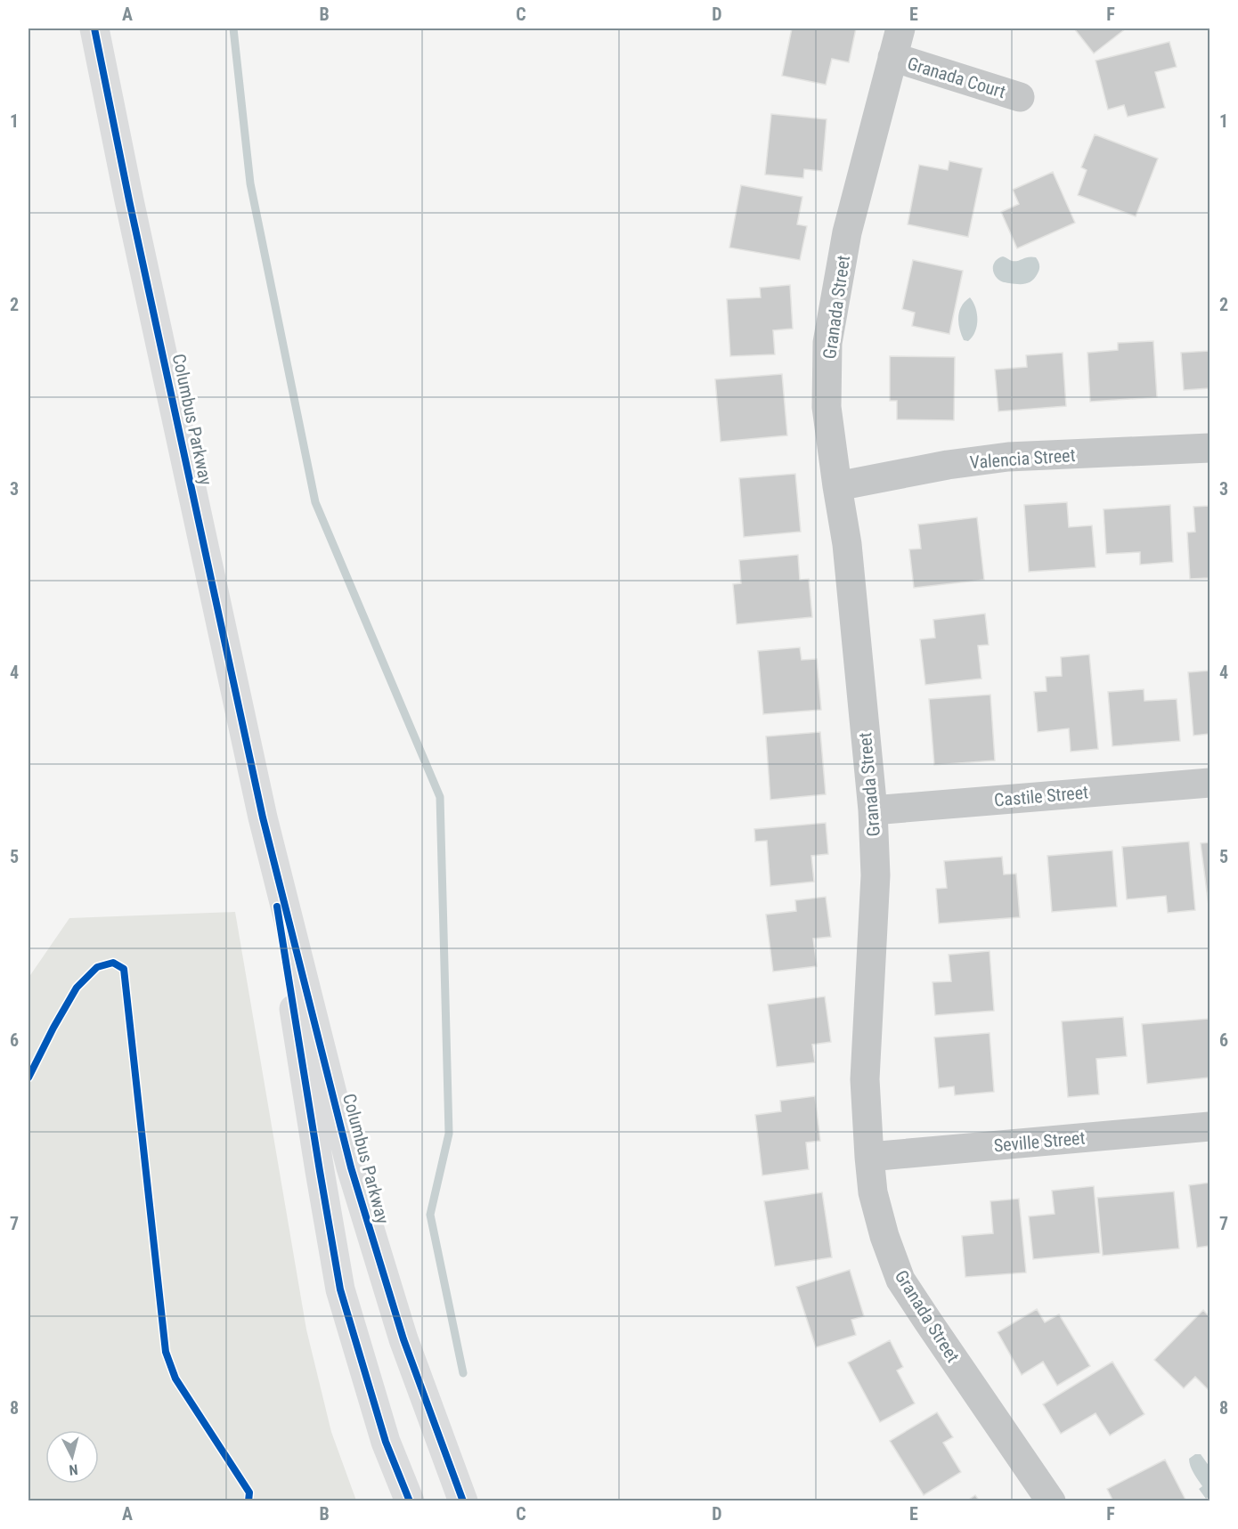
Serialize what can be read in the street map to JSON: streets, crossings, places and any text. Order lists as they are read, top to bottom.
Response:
{
  "streets": {
    "main road": ["Columbus Parkway"],
    "street": [
      "Granada Court",
      "Granada Street",
      "Valencia Street",
      "Castile Street",
      "Seville Street"
    ]
  },
  "crossings": [
    ["Granada Court", "Granada Street"],
    ["Granada Street", "Valencia Street"],
    ["Granada Street", "Castile Street"],
    ["Granada Street", "Seville Street"]
  ],
  "north": "bottom",
  "grid": {
    "columns": [
      "A",
      "B",
      "C",
      "D",
      "E",
      "F"
    ],
    "rows": [
      "1",
      "2",
      "3",
      "4",
      "5",
      "6",
      "7",
      "8"
    ]
  }
}
